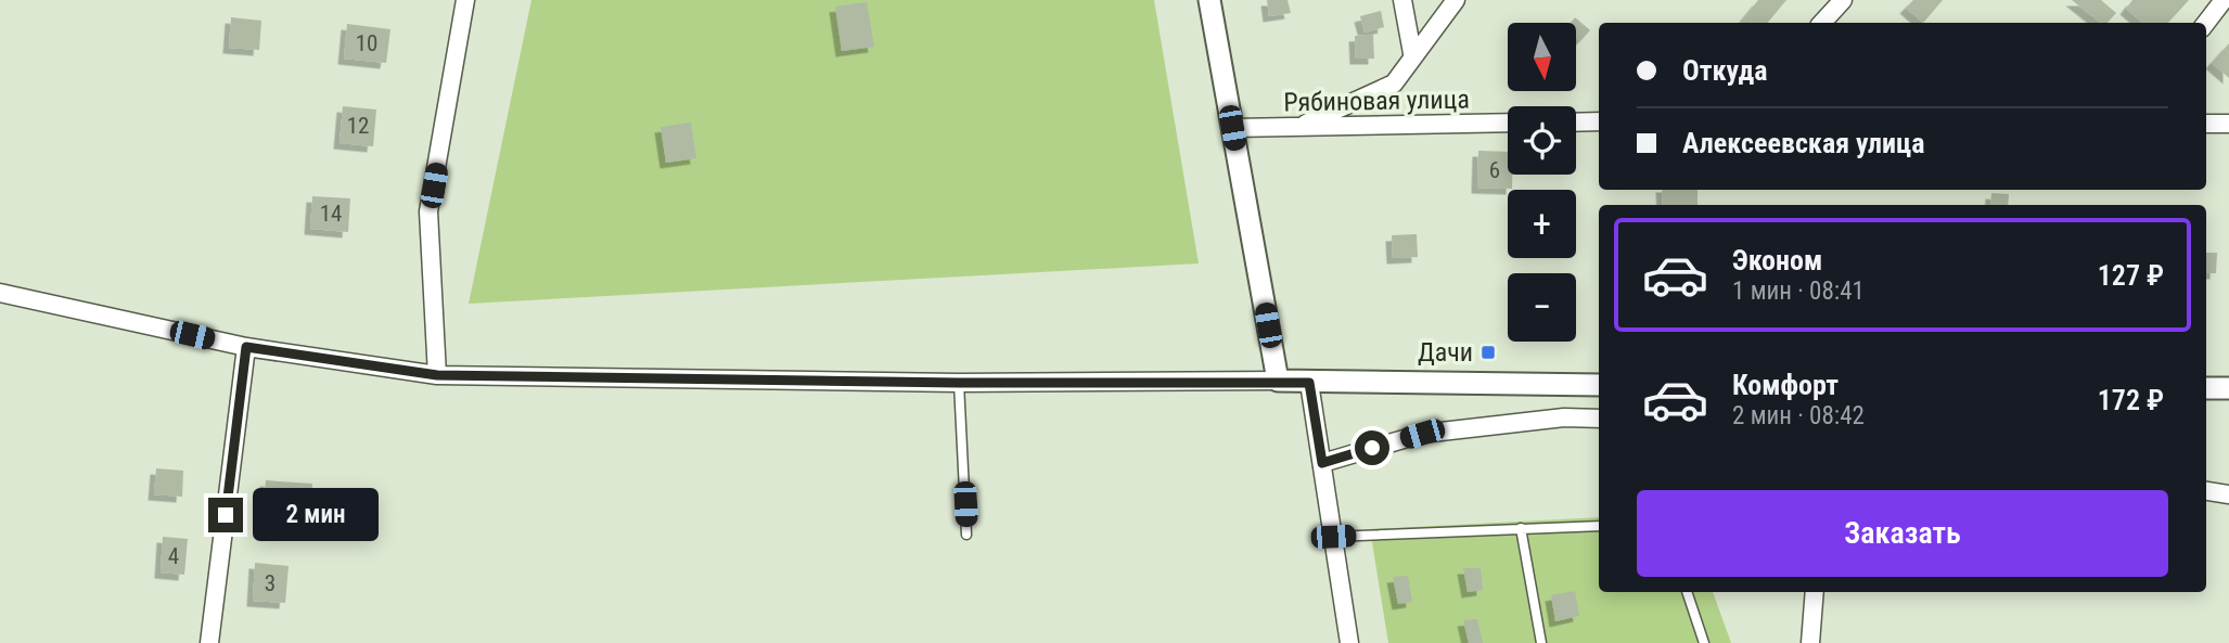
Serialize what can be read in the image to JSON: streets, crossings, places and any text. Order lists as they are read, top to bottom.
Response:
{
  "streets": {
    "street": ["Рябиновая улица"]
  },
  "places": {
    "transit": ["Дачи"]
  },
  "house_numbers": [
    "10",
    "12",
    "6",
    "14",
    "4",
    "3"
  ],
  "north": "bottom",
  "page": {
    "map_buttons": ["+", "−"],
    "banner": ["Откуда", "Алексеевская улица"],
    "list": [
      {
        "name": "Эконом",
        "note": "1 мин · 08:41",
        "value": "127 ₽"
      },
      {
        "name": "Комфорт",
        "note": "2 мин · 08:42",
        "value": "172 ₽"
      }
    ],
    "buttons": "Заказать",
    "bubble": "2 мин"
  }
}
